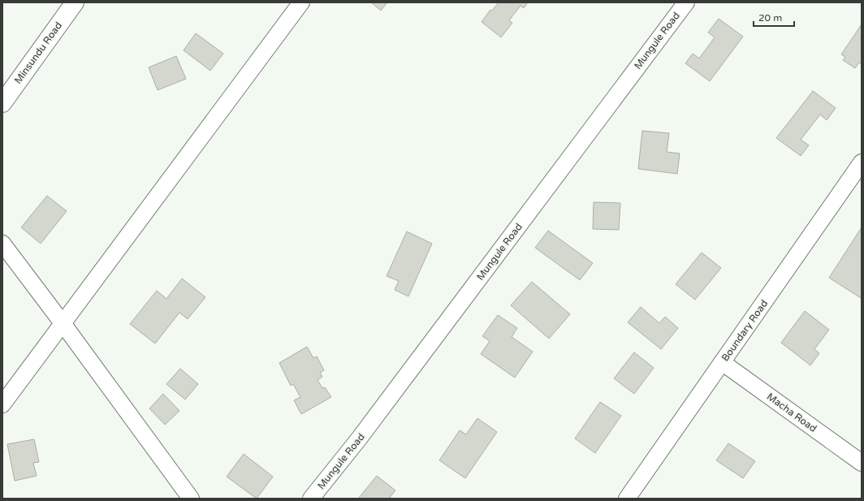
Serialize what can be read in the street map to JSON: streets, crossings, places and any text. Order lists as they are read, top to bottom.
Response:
{
  "streets": {
    "street": [
      "Mungule Road",
      "Minsundu Road",
      "Boundary Road",
      "Macha Road"
    ]
  },
  "crossings": [
    ["Boundary Road", "Macha Road"]
  ],
  "scale_bar": "20 m"
}
